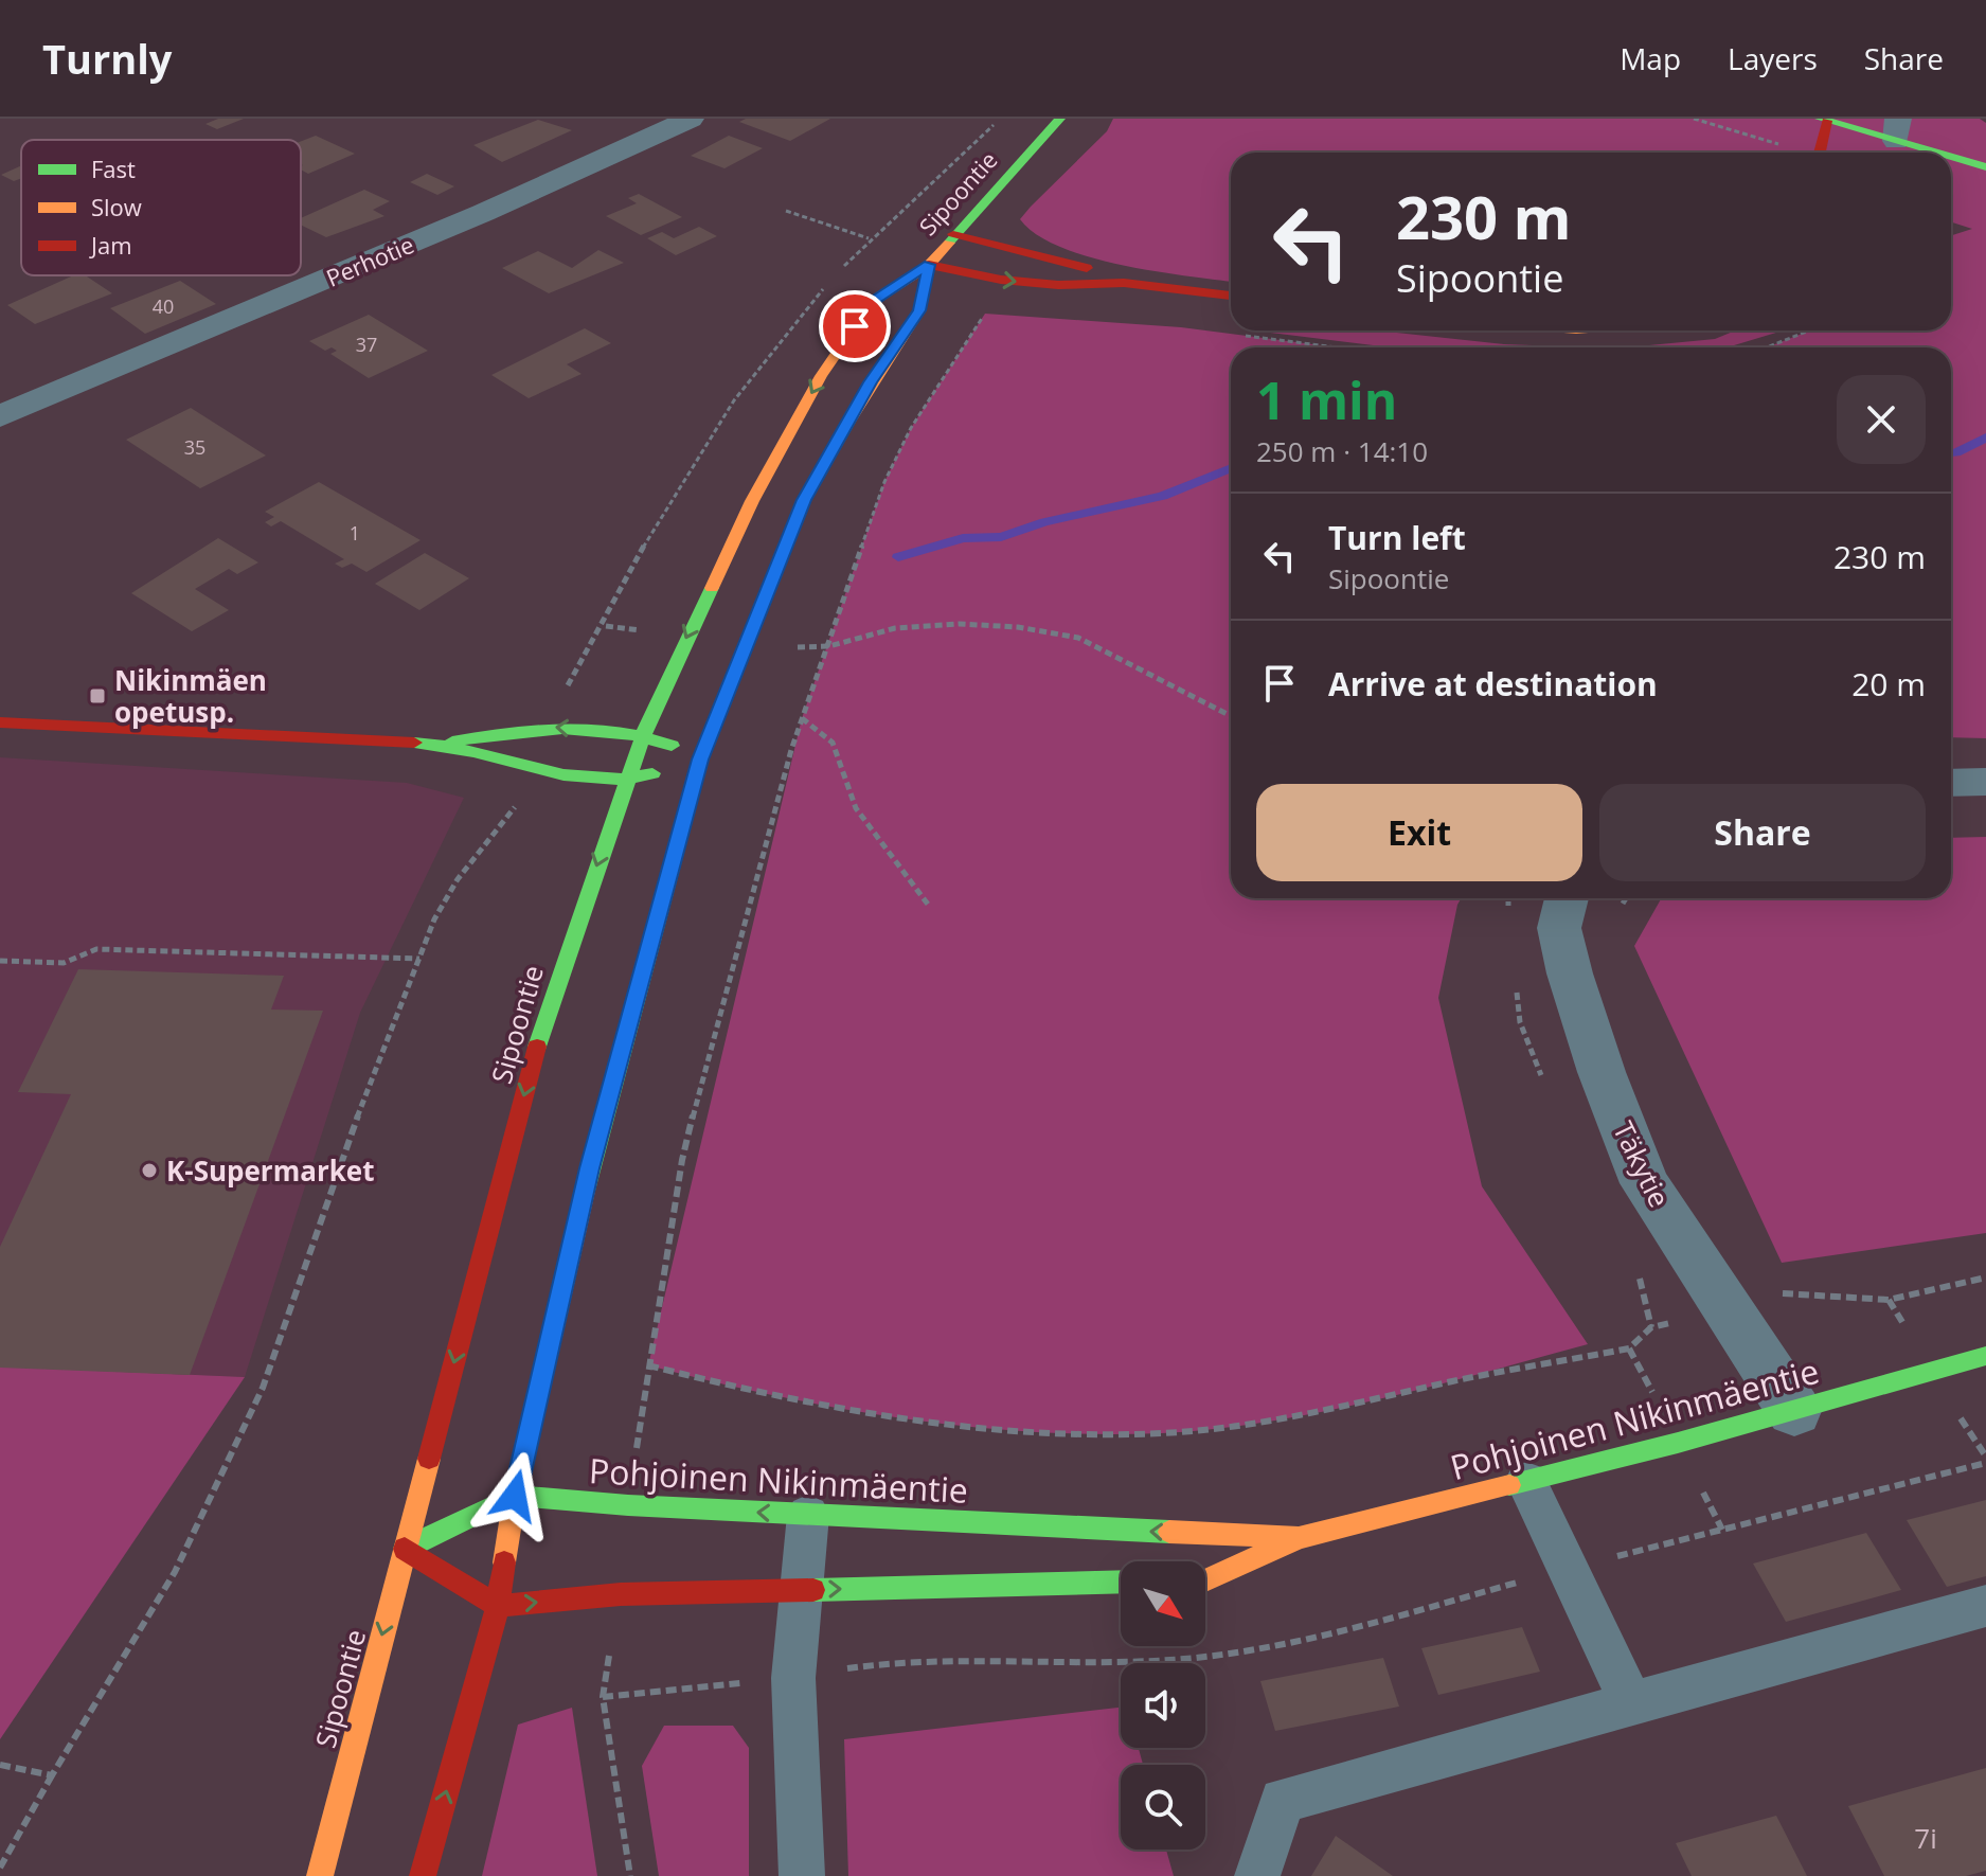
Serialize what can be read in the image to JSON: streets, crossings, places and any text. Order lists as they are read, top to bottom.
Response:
{
  "streets": {
    "street": [
      "Sipoontie",
      "Perhotie",
      "Täkytie",
      "Pohjoinen Nikinmäentie"
    ]
  },
  "crossings": [
    ["Sipoontie", "Pohjoinen Nikinmäentie"],
    ["Täkytie", "Pohjoinen Nikinmäentie"]
  ],
  "places": {
    "transit": ["Nikinmäen opetusp."],
    "other": ["K-Supermarket"]
  },
  "house_numbers": [
    "40",
    "37",
    "35",
    "1",
    "7i"
  ],
  "legend": ["Fast", "Slow", "Jam"],
  "north": "bottom right",
  "page": {
    "header": "Turnly",
    "nav": ["Map", "Layers", "Share"],
    "turn": ["230 m", "Sipoontie"],
    "heading": ["1 min", "250 m · 14:10"],
    "list": [
      {
        "name": "Turn left",
        "note": "Sipoontie",
        "value": "230 m"
      },
      {
        "name": "Arrive at destination",
        "value": "20 m"
      }
    ],
    "buttons": ["Exit", "Share"]
  }
}
